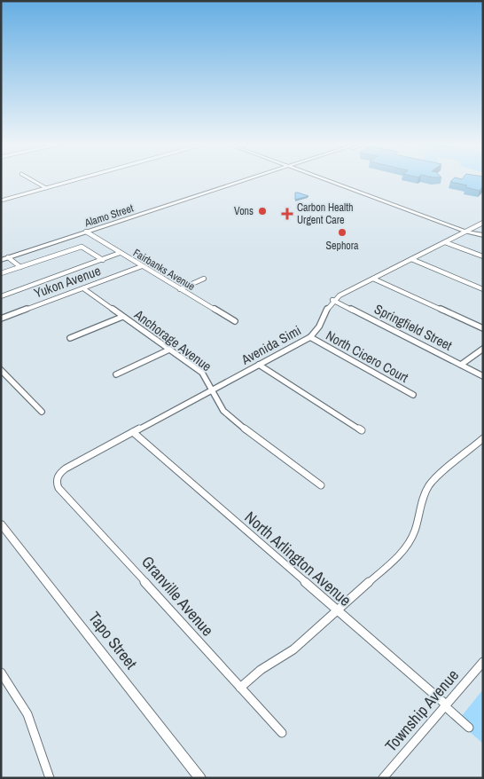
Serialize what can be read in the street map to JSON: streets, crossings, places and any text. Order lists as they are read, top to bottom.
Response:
{
  "streets": {
    "main road": ["Alamo Street"],
    "street": [
      "Fairbanks Avenue",
      "Yukon Avenue",
      "Springfield Street",
      "Anchorage Avenue",
      "Avenida Simi",
      "North Cicero Court",
      "North Arlington Avenue",
      "Granville Avenue",
      "Tapo Street",
      "Township Avenue"
    ]
  },
  "crossings": [
    ["Alamo Street", "Fairbanks Avenue"],
    ["Fairbanks Avenue", "Yukon Avenue"],
    ["Yukon Avenue", "Anchorage Avenue"],
    ["Springfield Street", "Avenida Simi"],
    ["Anchorage Avenue", "Avenida Simi"],
    ["Avenida Simi", "North Cicero Court"],
    ["Avenida Simi", "North Arlington Avenue"],
    ["Avenida Simi", "Granville Avenue"],
    ["North Arlington Avenue", "Township Avenue"]
  ],
  "places": {
    "other": ["Vons", "Sephora"],
    "health": ["Carbon Health Urgent Care"]
  }
}
